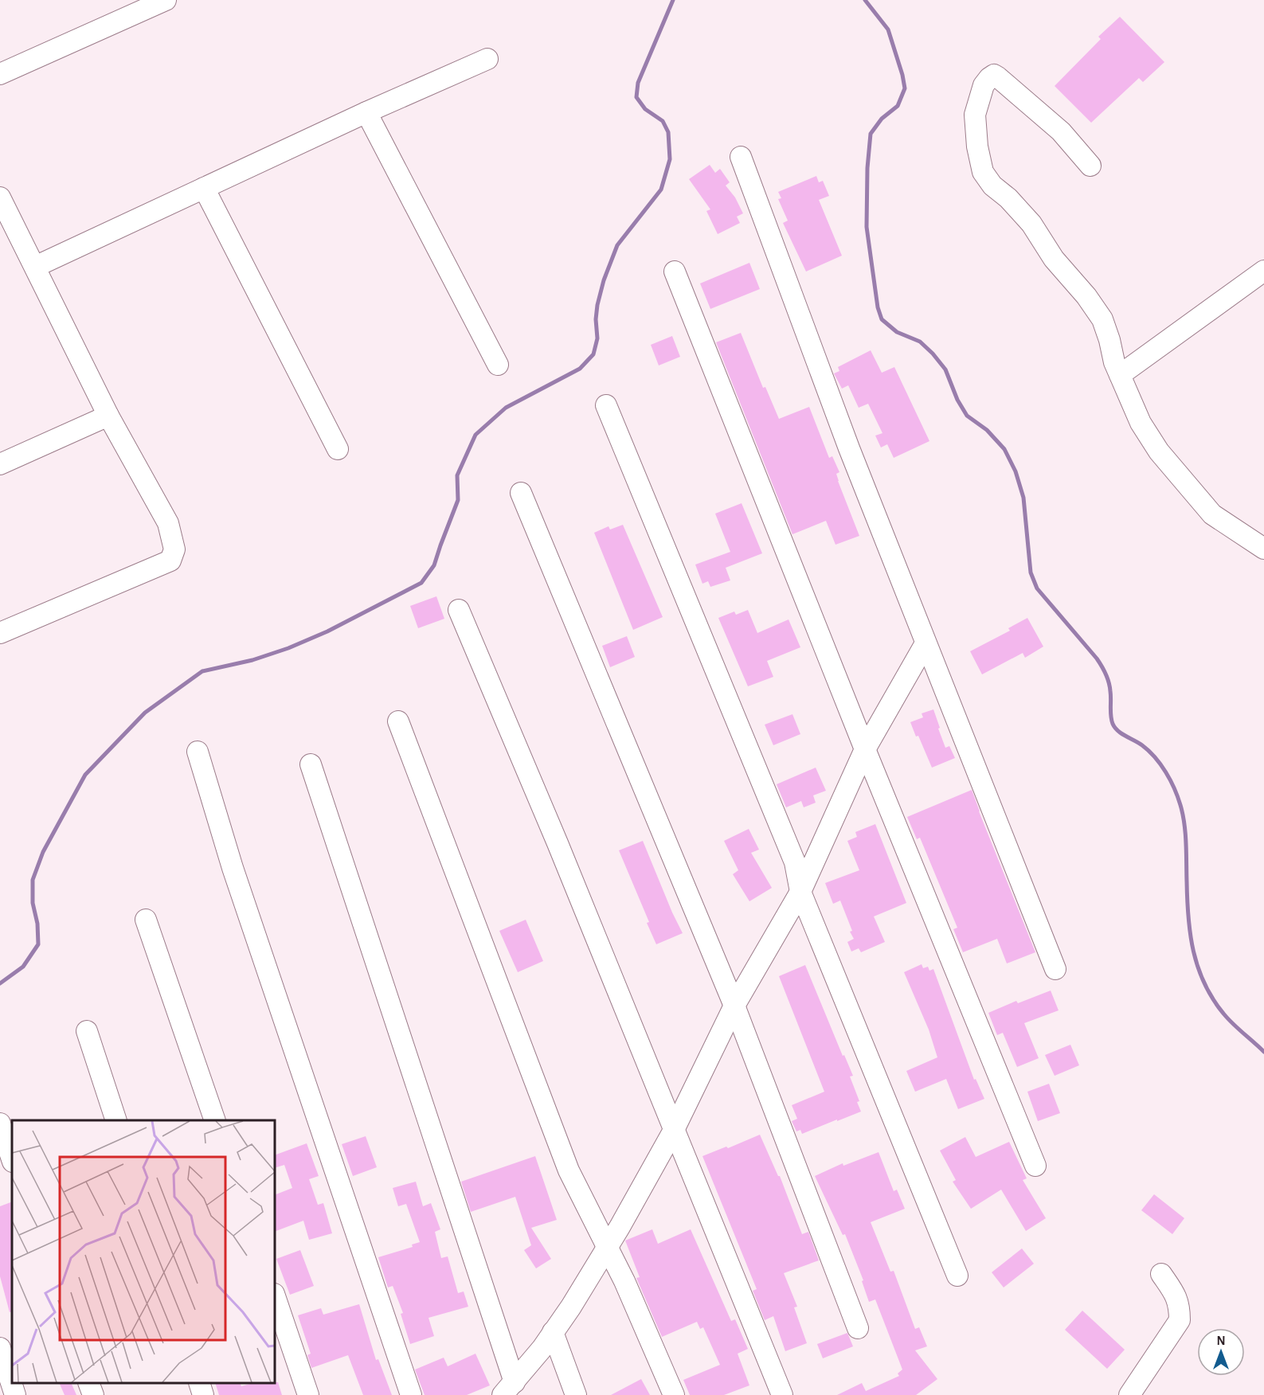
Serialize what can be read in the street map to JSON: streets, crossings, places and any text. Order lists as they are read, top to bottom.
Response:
{
  "north": "top"
}
